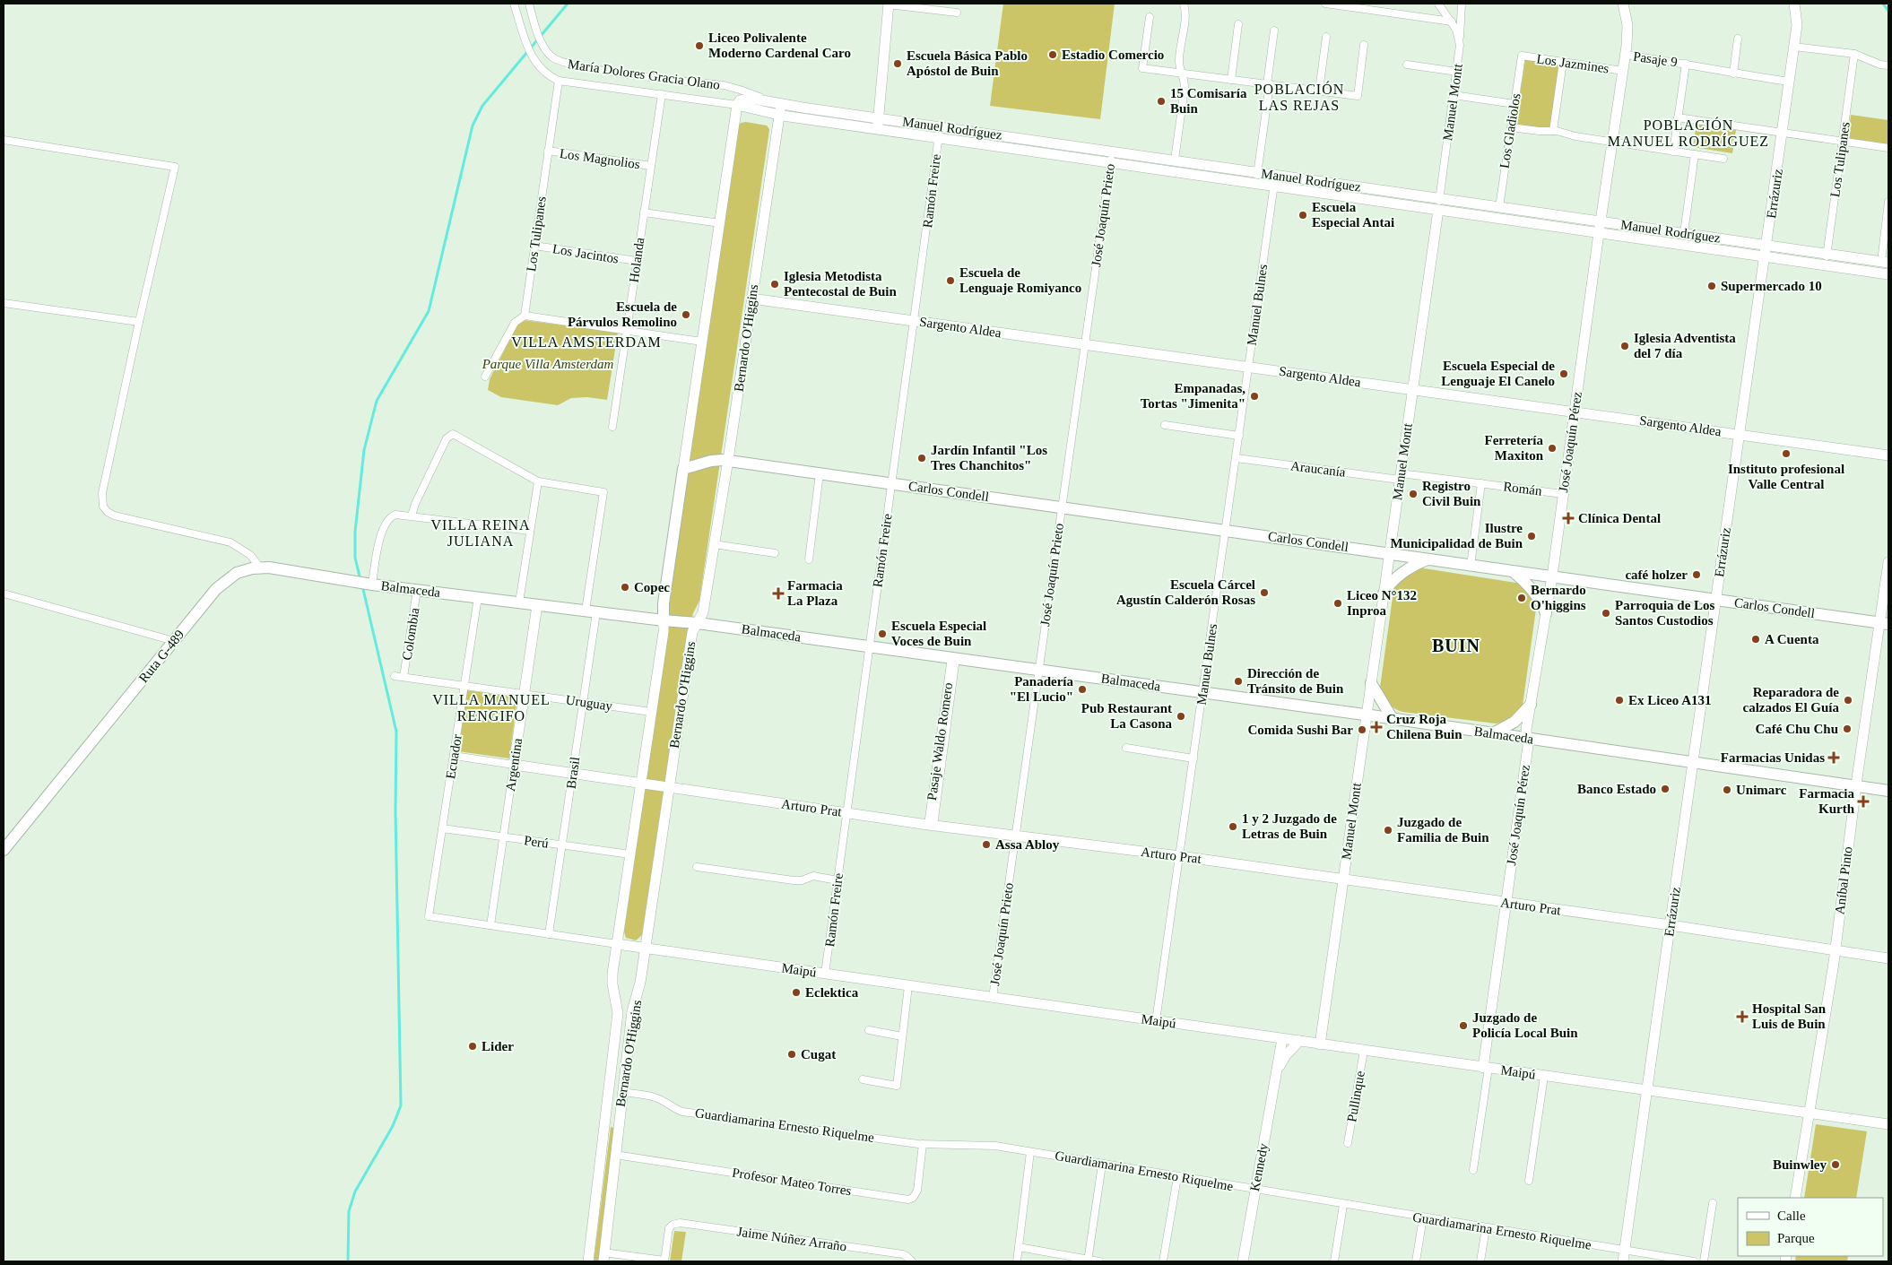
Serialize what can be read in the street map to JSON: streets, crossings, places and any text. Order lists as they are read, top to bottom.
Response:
{
  "streets": {
    "main road": [
      "Bernardo O'Higgins",
      "Carlos Condell",
      "Balmaceda",
      "Ruta G-489"
    ],
    "street": [
      "Pasaje 9",
      "Los Jazmines",
      "María Dolores Gracia Olano",
      "Manuel Montt",
      "Manuel Rodríguez",
      "Los Gladiolos",
      "Los Magnolios",
      "Los Tulipanes",
      "Ramón Freire",
      "Errázuriz",
      "José Joaquín Prieto",
      "Los Jacintos",
      "Holanda",
      "Manuel Bulnes",
      "Sargento Aldea",
      "José Joaquín Pérez",
      "Araucanía",
      "Román",
      "Colombia",
      "Uruguay",
      "Pasaje Waldo Romero",
      "Ecuador",
      "Argentina",
      "Brasil",
      "Arturo Prat",
      "Perú",
      "Aníbal Pinto",
      "Maipú",
      "Pullinque",
      "Guardiamarina Ernesto Riquelme",
      "Kennedy",
      "Profesor Mateo Torres",
      "Jaime Núñez Arraño"
    ]
  },
  "crossings": [
    ["Pasaje 9", "Errázuriz"],
    ["Pasaje 9", "José Joaquín Pérez"],
    ["Los Jazmines", "Los Gladiolos"],
    ["Los Jazmines", "José Joaquín Pérez"],
    ["María Dolores Gracia Olano", "Manuel Rodríguez"],
    ["María Dolores Gracia Olano", "Los Tulipanes"],
    ["Manuel Montt", "Manuel Rodríguez"],
    ["Manuel Montt", "Sargento Aldea"],
    ["Manuel Montt", "Araucanía"],
    ["Manuel Montt", "Román"],
    ["Manuel Montt", "Carlos Condell"],
    ["Manuel Montt", "Balmaceda"],
    ["Manuel Montt", "Arturo Prat"],
    ["Manuel Montt", "Maipú"],
    ["Manuel Rodríguez", "Los Gladiolos"],
    ["Manuel Rodríguez", "Los Tulipanes"],
    ["Manuel Rodríguez", "Ramón Freire"],
    ["Manuel Rodríguez", "Errázuriz"],
    ["Manuel Rodríguez", "José Joaquín Prieto"],
    ["Manuel Rodríguez", "Holanda"],
    ["Manuel Rodríguez", "Manuel Bulnes"],
    ["Manuel Rodríguez", "Bernardo O'Higgins"],
    ["Manuel Rodríguez", "José Joaquín Pérez"],
    ["Los Magnolios", "Los Tulipanes"],
    ["Los Magnolios", "Holanda"],
    ["Los Tulipanes", "Los Jacintos"],
    ["Ramón Freire", "Sargento Aldea"],
    ["Ramón Freire", "Carlos Condell"],
    ["Ramón Freire", "Balmaceda"],
    ["Ramón Freire", "Arturo Prat"],
    ["Ramón Freire", "Maipú"],
    ["Errázuriz", "Sargento Aldea"],
    ["Errázuriz", "Carlos Condell"],
    ["Errázuriz", "Balmaceda"],
    ["Errázuriz", "Arturo Prat"],
    ["Errázuriz", "Maipú"],
    ["Errázuriz", "Guardiamarina Ernesto Riquelme"],
    ["José Joaquín Prieto", "Sargento Aldea"],
    ["José Joaquín Prieto", "Carlos Condell"],
    ["José Joaquín Prieto", "Balmaceda"],
    ["José Joaquín Prieto", "Arturo Prat"],
    ["José Joaquín Prieto", "Maipú"],
    ["Los Jacintos", "Holanda"],
    ["Manuel Bulnes", "Sargento Aldea"],
    ["Manuel Bulnes", "Araucanía"],
    ["Manuel Bulnes", "Carlos Condell"],
    ["Manuel Bulnes", "Balmaceda"],
    ["Manuel Bulnes", "Arturo Prat"],
    ["Manuel Bulnes", "Maipú"],
    ["Sargento Aldea", "Bernardo O'Higgins"],
    ["Sargento Aldea", "José Joaquín Pérez"],
    ["Bernardo O'Higgins", "Carlos Condell"],
    ["Bernardo O'Higgins", "Balmaceda"],
    ["Bernardo O'Higgins", "Uruguay"],
    ["Bernardo O'Higgins", "Arturo Prat"],
    ["Bernardo O'Higgins", "Perú"],
    ["Bernardo O'Higgins", "Maipú"],
    ["Bernardo O'Higgins", "Guardiamarina Ernesto Riquelme"],
    ["Bernardo O'Higgins", "Profesor Mateo Torres"],
    ["José Joaquín Pérez", "Román"],
    ["José Joaquín Pérez", "Carlos Condell"],
    ["José Joaquín Pérez", "Balmaceda"],
    ["José Joaquín Pérez", "Arturo Prat"],
    ["José Joaquín Pérez", "Maipú"],
    ["Araucanía", "Román"],
    ["Carlos Condell", "Aníbal Pinto"],
    ["Balmaceda", "Colombia"],
    ["Balmaceda", "Ruta G-489"],
    ["Balmaceda", "Pasaje Waldo Romero"],
    ["Balmaceda", "Ecuador"],
    ["Balmaceda", "Argentina"],
    ["Balmaceda", "Brasil"],
    ["Balmaceda", "Aníbal Pinto"],
    ["Colombia", "Uruguay"],
    ["Uruguay", "Ecuador"],
    ["Uruguay", "Argentina"],
    ["Uruguay", "Brasil"],
    ["Pasaje Waldo Romero", "Arturo Prat"],
    ["Ecuador", "Arturo Prat"],
    ["Ecuador", "Perú"],
    ["Ecuador", "Maipú"],
    ["Argentina", "Arturo Prat"],
    ["Argentina", "Perú"],
    ["Argentina", "Maipú"],
    ["Brasil", "Arturo Prat"],
    ["Brasil", "Perú"],
    ["Brasil", "Maipú"],
    ["Arturo Prat", "Aníbal Pinto"],
    ["Aníbal Pinto", "Maipú"],
    ["Maipú", "Pullinque"],
    ["Maipú", "Kennedy"],
    ["Guardiamarina Ernesto Riquelme", "Kennedy"],
    ["Guardiamarina Ernesto Riquelme", "Profesor Mateo Torres"]
  ],
  "districts": [
    "POBLACIÓN LAS REJAS",
    "POBLACIÓN MANUEL RODRÍGUEZ",
    "VILLA AMSTERDAM",
    "VILLA REINA JULIANA",
    "BUIN",
    "VILLA MANUEL RENGIFO"
  ],
  "parks": ["Parque Villa Amsterdam"],
  "places": {
    "other": [
      "Liceo Polivalente Moderno Cardenal Caro",
      "Estadio Comercio",
      "Escuela Básica Pablo Apóstol de Buin",
      "15 Comisaría Buin",
      "Escuela Especial Antai",
      "Escuela de Lenguaje Romiyanco",
      "Iglesia Metodista Pentecostal de Buin",
      "Supermercado 10",
      "Escuela de Párvulos Remolino",
      "Iglesia Adventista del 7 día",
      "Escuela Especial de Lenguaje El Canelo",
      "Empanadas, Tortas \"Jimenita\"",
      "Ferretería Maxiton",
      "Instituto profesional Valle Central",
      "Jardín Infantil \"Los Tres Chanchitos\"",
      "Registro Civil Buin",
      "Ilustre Municipalidad de Buin",
      "café holzer",
      "Copec",
      "Escuela Cárcel Agustín Calderón Rosas",
      "Bernardo O'higgins",
      "Liceo N°132 Inproa",
      "Parroquia de Los Santos Custodios",
      "Escuela Especial Voces de Buin",
      "A Cuenta",
      "Dirección de Tránsito de Buin",
      "Panadería \"El Lucio\"",
      "Ex Liceo A131",
      "Reparadora de calzados El Guía",
      "Pub Restaurant La Casona",
      "Café Chu Chu",
      "Comida Sushi Bar",
      "Banco Estado",
      "Unimarc",
      "1 y 2 Juzgado de Letras de Buin",
      "Juzgado de Familia de Buin",
      "Assa Abloy",
      "Eclektica",
      "Juzgado de Policía Local Buin",
      "Lider",
      "Cugat",
      "Buinwley"
    ],
    "health": [
      "Clínica Dental",
      "Farmacia La Plaza",
      "Cruz Roja Chilena Buin",
      "Farmacias Unidas",
      "Farmacia Kurth",
      "Hospital San Luis de Buin"
    ]
  },
  "legend": ["Calle", "Parque"]
}
